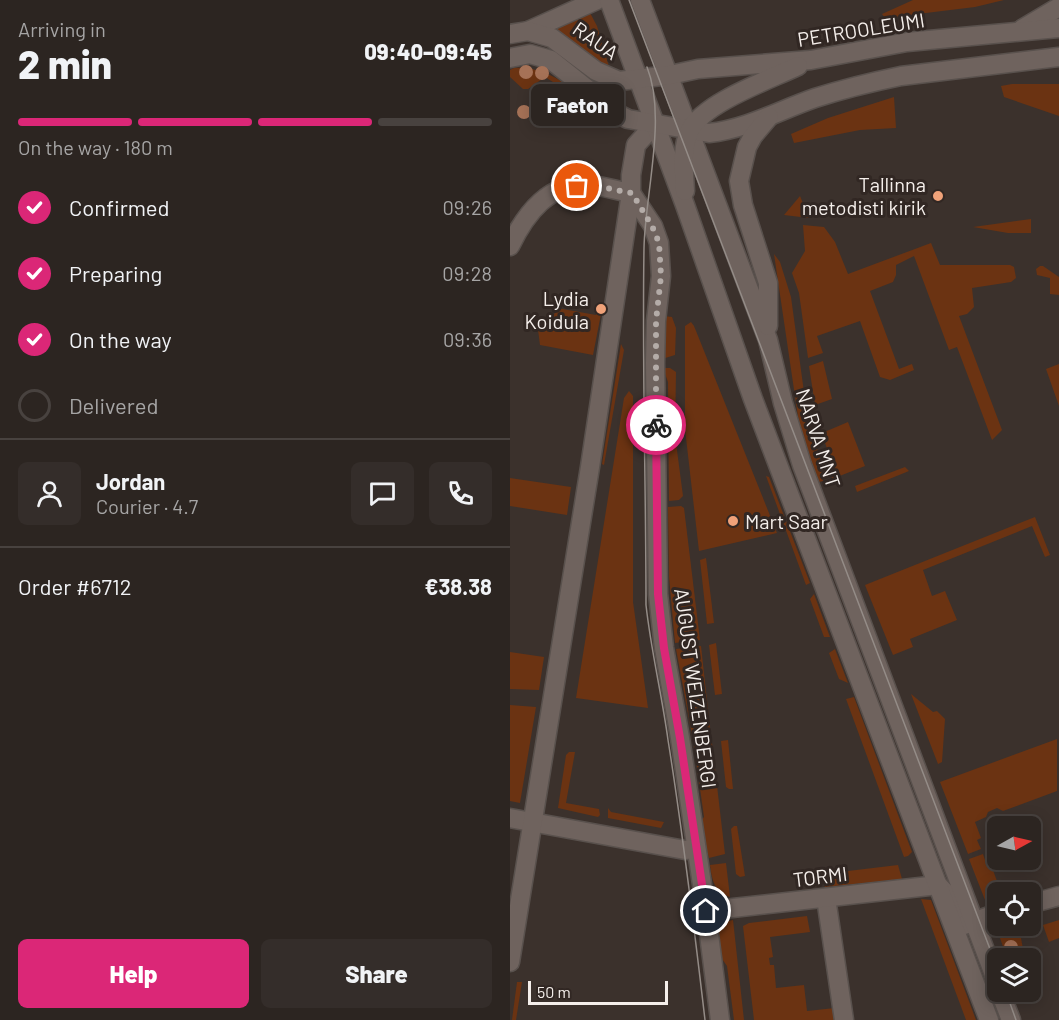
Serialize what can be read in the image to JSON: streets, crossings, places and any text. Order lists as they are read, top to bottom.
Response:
{
  "streets": {
    "street": [
      "PETROOLEUMI",
      "RAUA",
      "NARVA MNT",
      "AUGUST WEIZENBERGI",
      "TORMI"
    ]
  },
  "crossings": [
    ["PETROOLEUMI", "RAUA"],
    ["PETROOLEUMI", "NARVA MNT"],
    ["RAUA", "NARVA MNT"],
    ["NARVA MNT", "TORMI"],
    ["AUGUST WEIZENBERGI", "TORMI"]
  ],
  "places": [
    "Faeton",
    "Tallinna metodisti kirik",
    "Lydia Koidula",
    "Mart Saar"
  ],
  "scale_bar": "50 m",
  "north": "right",
  "page": {
    "heading": ["2 min", "Arriving in", "09:40–09:45"],
    "panel": [
      "Jordan",
      "Courier · 4.7",
      "Order #6712",
      "€38.38"
    ],
    "bubble": "Faeton",
    "bar": "On the way · 180 m",
    "list": [
      ["Confirmed", "09:26"],
      ["Preparing", "09:28"],
      ["On the way", "09:36"],
      "Delivered"
    ],
    "buttons": ["Help", "Share"],
    "scale": "50 m"
  }
}
